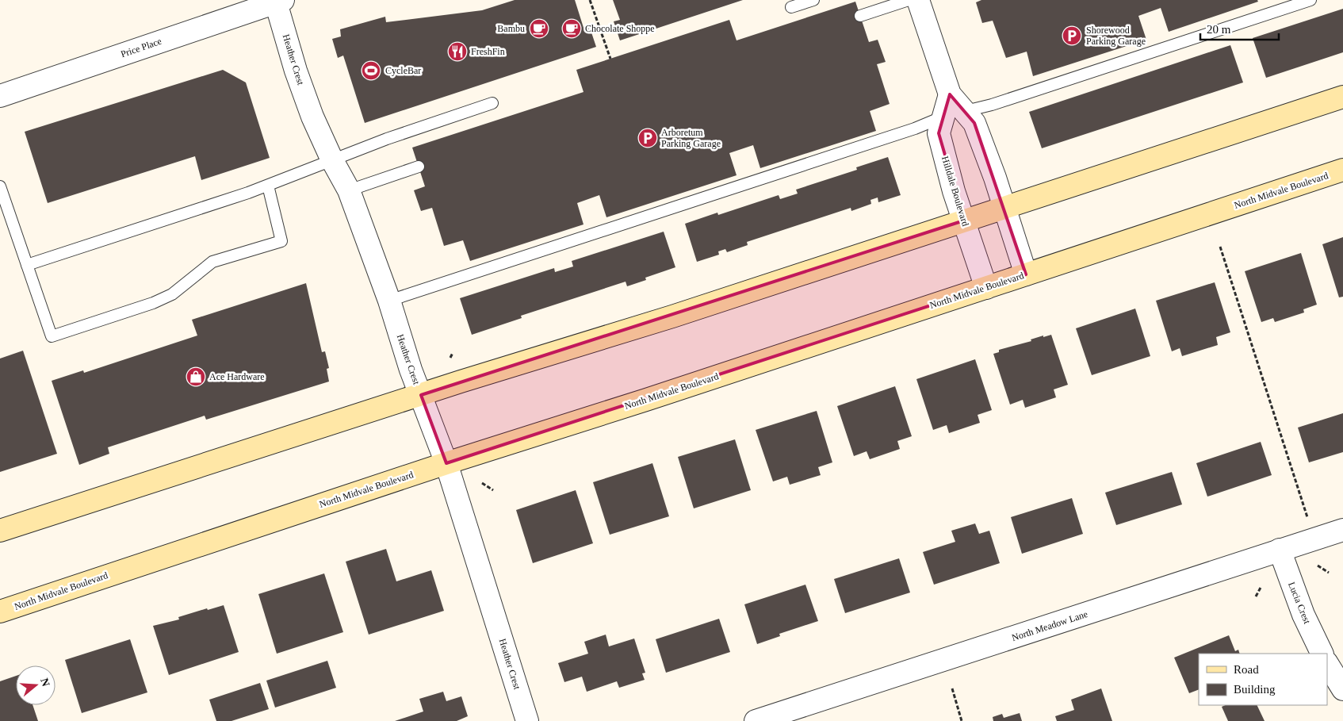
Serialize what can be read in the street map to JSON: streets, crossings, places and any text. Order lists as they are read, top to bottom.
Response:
{
  "streets": {
    "main road": ["North Midvale Boulevard"],
    "street": [
      "Price Place",
      "Heather Crest",
      "Hilldale Boulevard",
      "Lucia Crest",
      "North Meadow Lane"
    ]
  },
  "crossings": [
    ["Price Place", "Heather Crest"],
    ["Heather Crest", "North Midvale Boulevard"],
    ["North Midvale Boulevard", "Hilldale Boulevard"],
    ["Lucia Crest", "North Meadow Lane"]
  ],
  "places": {
    "cafe": ["Bambu", "Chocolate Shoppe"],
    "parking": ["Shorewood Parking Garage", "Arboretum Parking Garage"],
    "restaurant": ["FreshFin"],
    "sports": ["CycleBar"],
    "shop": ["Ace Hardware"]
  },
  "legend": ["Road", "Building"],
  "scale_bar": "20 m",
  "north": "right"
}
